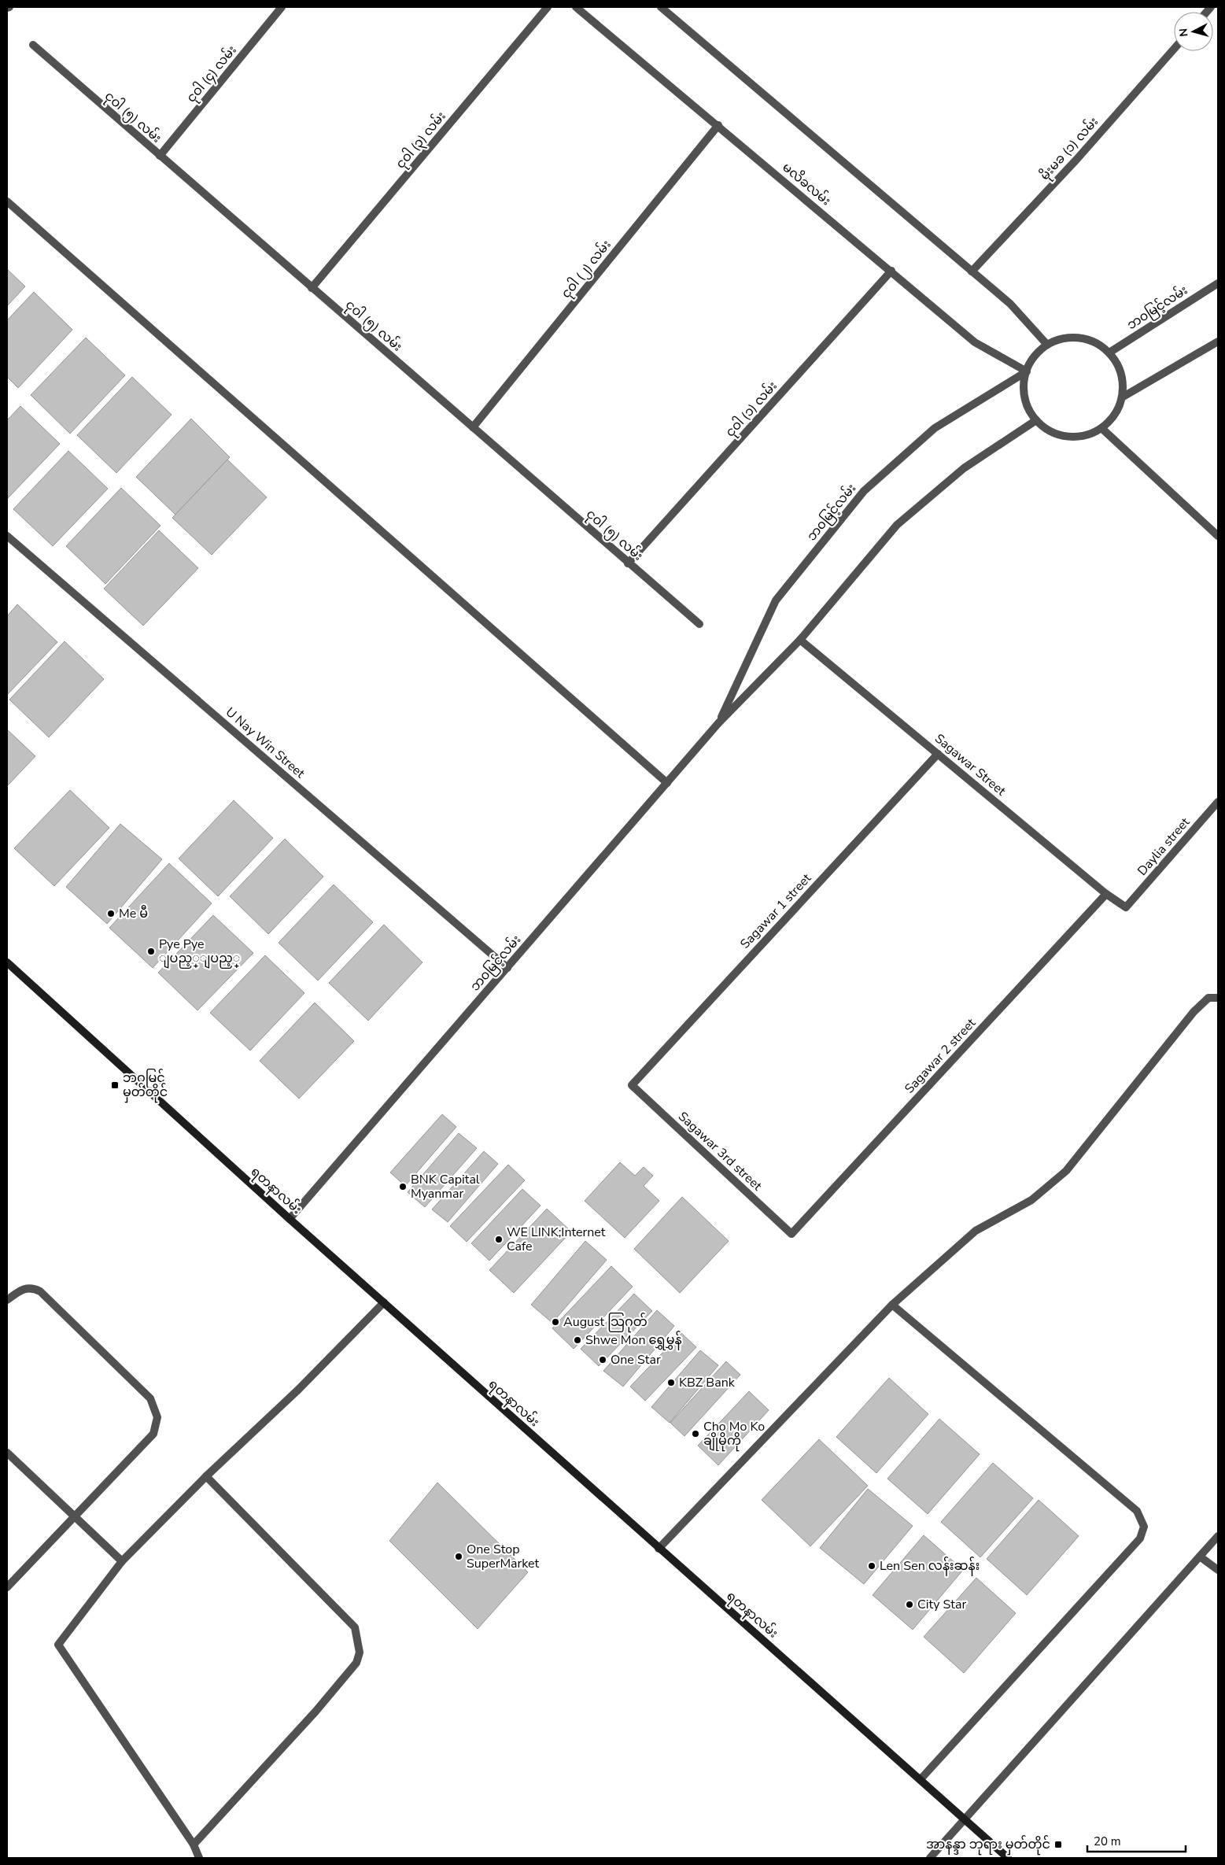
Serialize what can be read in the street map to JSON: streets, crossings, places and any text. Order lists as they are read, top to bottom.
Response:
{
  "streets": {
    "main road": ["ရတနာလမ်း"],
    "street": [
      "ငုဝါ (၄) လမ်း",
      "ငုဝါ (၅) လမ်း",
      "ငုဝါ (၃) လမ်း",
      "မိုးမခ (၁) လမ်း",
      "မလိခလမ်း",
      "ငုဝါ (၂) လမ်း",
      "ဘ၀မြင့်လမ်း",
      "ငုဝါ (၁) လမ်း",
      "U Nay Win Street",
      "Sagawar Street",
      "Daylia street",
      "Sagawar 1 street",
      "Sagawar 2 street",
      "Sagawar 3rd street"
    ]
  },
  "crossings": [
    ["ငုဝါ (၄) လမ်း", "ငုဝါ (၅) လမ်း"],
    ["ငုဝါ (၅) လမ်း", "ငုဝါ (၃) လမ်း"],
    ["ငုဝါ (၅) လမ်း", "ငုဝါ (၂) လမ်း"],
    ["ငုဝါ (၅) လမ်း", "ငုဝါ (၁) လမ်း"],
    ["မလိခလမ်း", "ငုဝါ (၂) လမ်း"],
    ["မလိခလမ်း", "ဘ၀မြင့်လမ်း"],
    ["မလိခလမ်း", "ငုဝါ (၁) လမ်း"],
    ["ဘ၀မြင့်လမ်း", "U Nay Win Street"],
    ["ဘ၀မြင့်လမ်း", "Sagawar Street"],
    ["ဘ၀မြင့်လမ်း", "ရတနာလမ်း"],
    ["Sagawar Street", "Daylia street"],
    ["Sagawar Street", "Sagawar 1 street"],
    ["Sagawar Street", "Sagawar 2 street"],
    ["Sagawar 1 street", "Sagawar 3rd street"],
    ["Sagawar 2 street", "Sagawar 3rd street"]
  ],
  "places": {
    "other": [
      "Me မီ",
      "Pye Pye ျပည့္ျပည့္",
      "BNK Capital Myanmar",
      "WE LINK;Internet Cafe",
      "August သြဂုတ်",
      "Shwe Mon ရွှေမွှန်",
      "One Star",
      "KBZ Bank",
      "Cho Mo Ko ချိုမိုကို",
      "One Stop SuperMarket",
      "Len Sen လန်းဆန်း",
      "City Star"
    ],
    "transit": ["ဘဝမြင့် မှတ်တိုင်", "အာနန္ဒာ ဘုရား မှတ်တိုင်"]
  },
  "scale_bar": "20 m",
  "north": "left"
}
